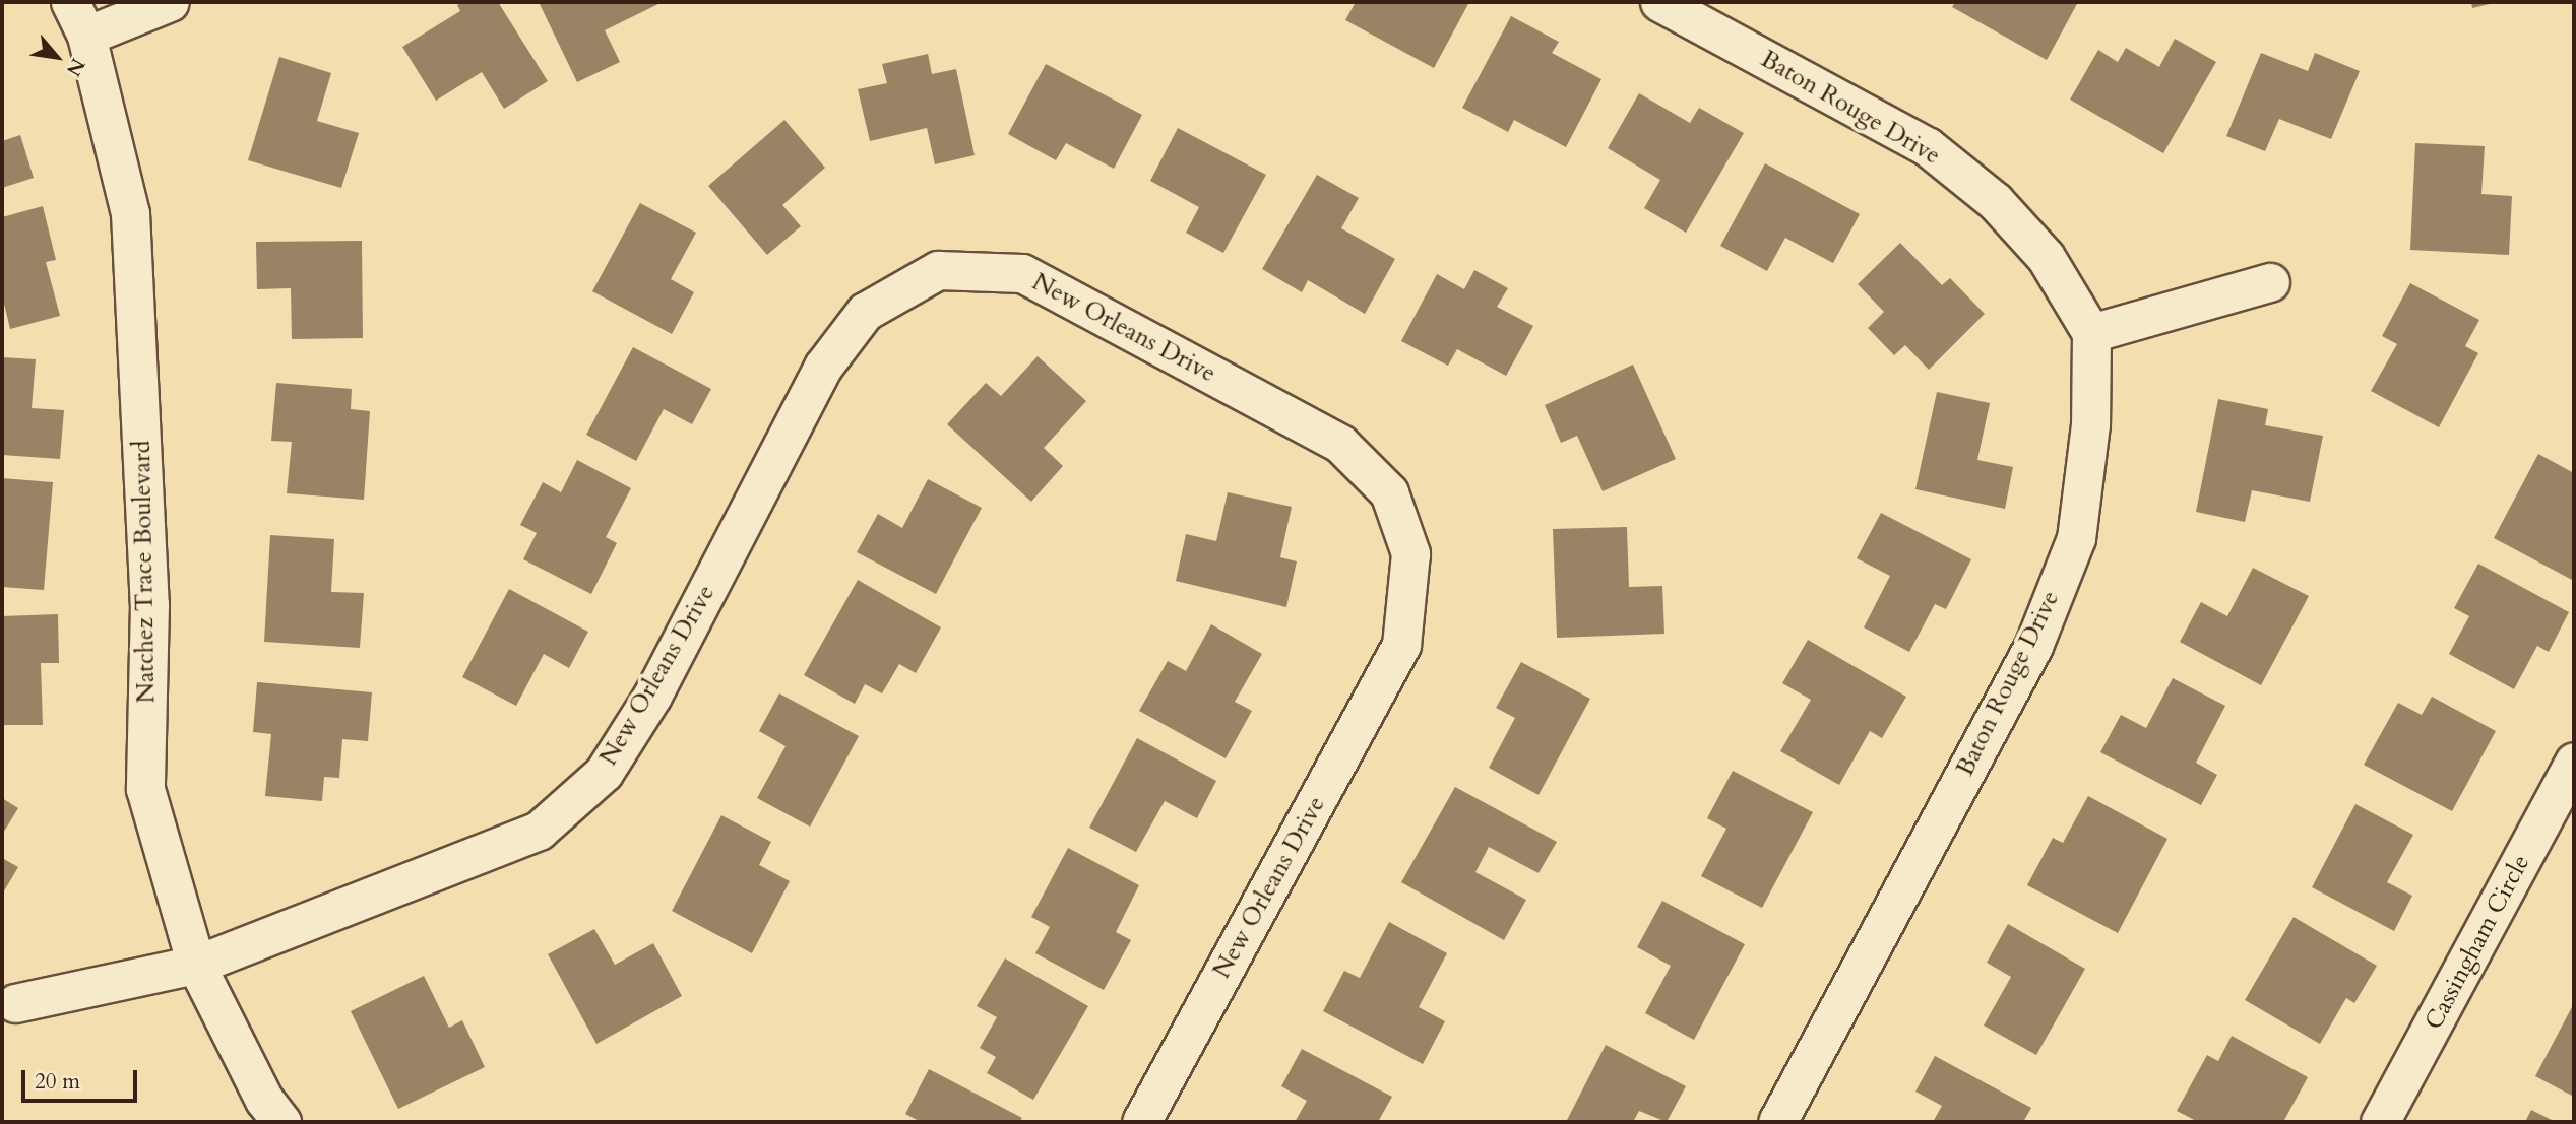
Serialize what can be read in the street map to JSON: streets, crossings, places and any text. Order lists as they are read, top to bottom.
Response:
{
  "streets": {
    "street": [
      "Baton Rouge Drive",
      "New Orleans Drive",
      "Natchez Trace Boulevard",
      "Cassingham Circle"
    ]
  },
  "crossings": [
    ["New Orleans Drive", "Natchez Trace Boulevard"]
  ],
  "scale_bar": "20 m",
  "north": "bottom right"
}
